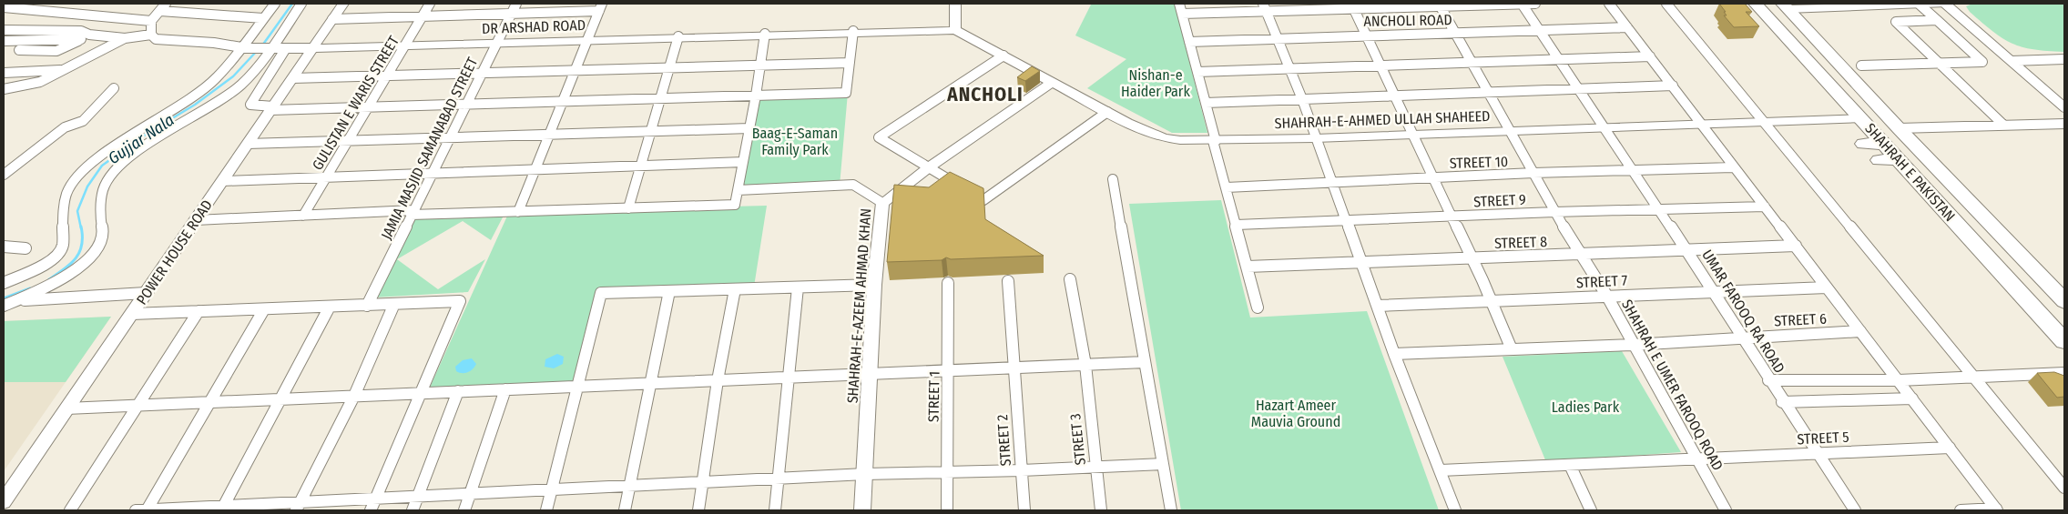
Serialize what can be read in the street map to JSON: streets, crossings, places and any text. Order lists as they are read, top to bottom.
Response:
{
  "streets": {
    "highway": ["SHAHRAH E PAKISTAN"],
    "street": [
      "ANCHOLI ROAD",
      "DR ARSHAD ROAD",
      "GULISTAN E WARIS STREET",
      "SHAHRAH-E-AHMED ULLAH SHAHEED",
      "JAMIA MASJID SAMANABAD STREET",
      "STREET 10",
      "STREET 9",
      "STREET 8",
      "POWER HOUSE ROAD",
      "STREET 7",
      "SHAHRAH-E-AZEEM AHMAD KHAN",
      "UMAR FAROOQ RA ROAD",
      "STREET 6",
      "SHAHRAH E UMER FAROOQ ROAD",
      "STREET 1",
      "STREET 5",
      "STREET 3",
      "STREET 2"
    ]
  },
  "crossings": [
    ["ANCHOLI ROAD", "UMAR FAROOQ RA ROAD"],
    ["ANCHOLI ROAD", "SHAHRAH E UMER FAROOQ ROAD"],
    ["DR ARSHAD ROAD", "GULISTAN E WARIS STREET"],
    ["DR ARSHAD ROAD", "SHAHRAH-E-AHMED ULLAH SHAHEED"],
    ["DR ARSHAD ROAD", "JAMIA MASJID SAMANABAD STREET"],
    ["DR ARSHAD ROAD", "POWER HOUSE ROAD"],
    ["SHAHRAH-E-AHMED ULLAH SHAHEED", "SHAHRAH E PAKISTAN"],
    ["SHAHRAH-E-AHMED ULLAH SHAHEED", "SHAHRAH-E-AZEEM AHMAD KHAN"],
    ["SHAHRAH-E-AHMED ULLAH SHAHEED", "UMAR FAROOQ RA ROAD"],
    ["SHAHRAH-E-AHMED ULLAH SHAHEED", "SHAHRAH E UMER FAROOQ ROAD"],
    ["STREET 10", "UMAR FAROOQ RA ROAD"],
    ["STREET 10", "SHAHRAH E UMER FAROOQ ROAD"],
    ["STREET 9", "UMAR FAROOQ RA ROAD"],
    ["STREET 9", "SHAHRAH E UMER FAROOQ ROAD"],
    ["STREET 8", "UMAR FAROOQ RA ROAD"],
    ["STREET 8", "SHAHRAH E UMER FAROOQ ROAD"],
    ["STREET 7", "UMAR FAROOQ RA ROAD"],
    ["STREET 7", "SHAHRAH E UMER FAROOQ ROAD"],
    ["UMAR FAROOQ RA ROAD", "STREET 6"],
    ["UMAR FAROOQ RA ROAD", "STREET 5"],
    ["STREET 6", "SHAHRAH E UMER FAROOQ ROAD"],
    ["SHAHRAH E UMER FAROOQ ROAD", "STREET 5"]
  ],
  "districts": ["ANCHOLI"],
  "water": ["Gujjar Nala"],
  "parks": [
    "Nishan-e Haider Park",
    "Baag-E-Saman Family Park",
    "Hazart Ameer Mauvia Ground",
    "Ladies Park"
  ]
}
